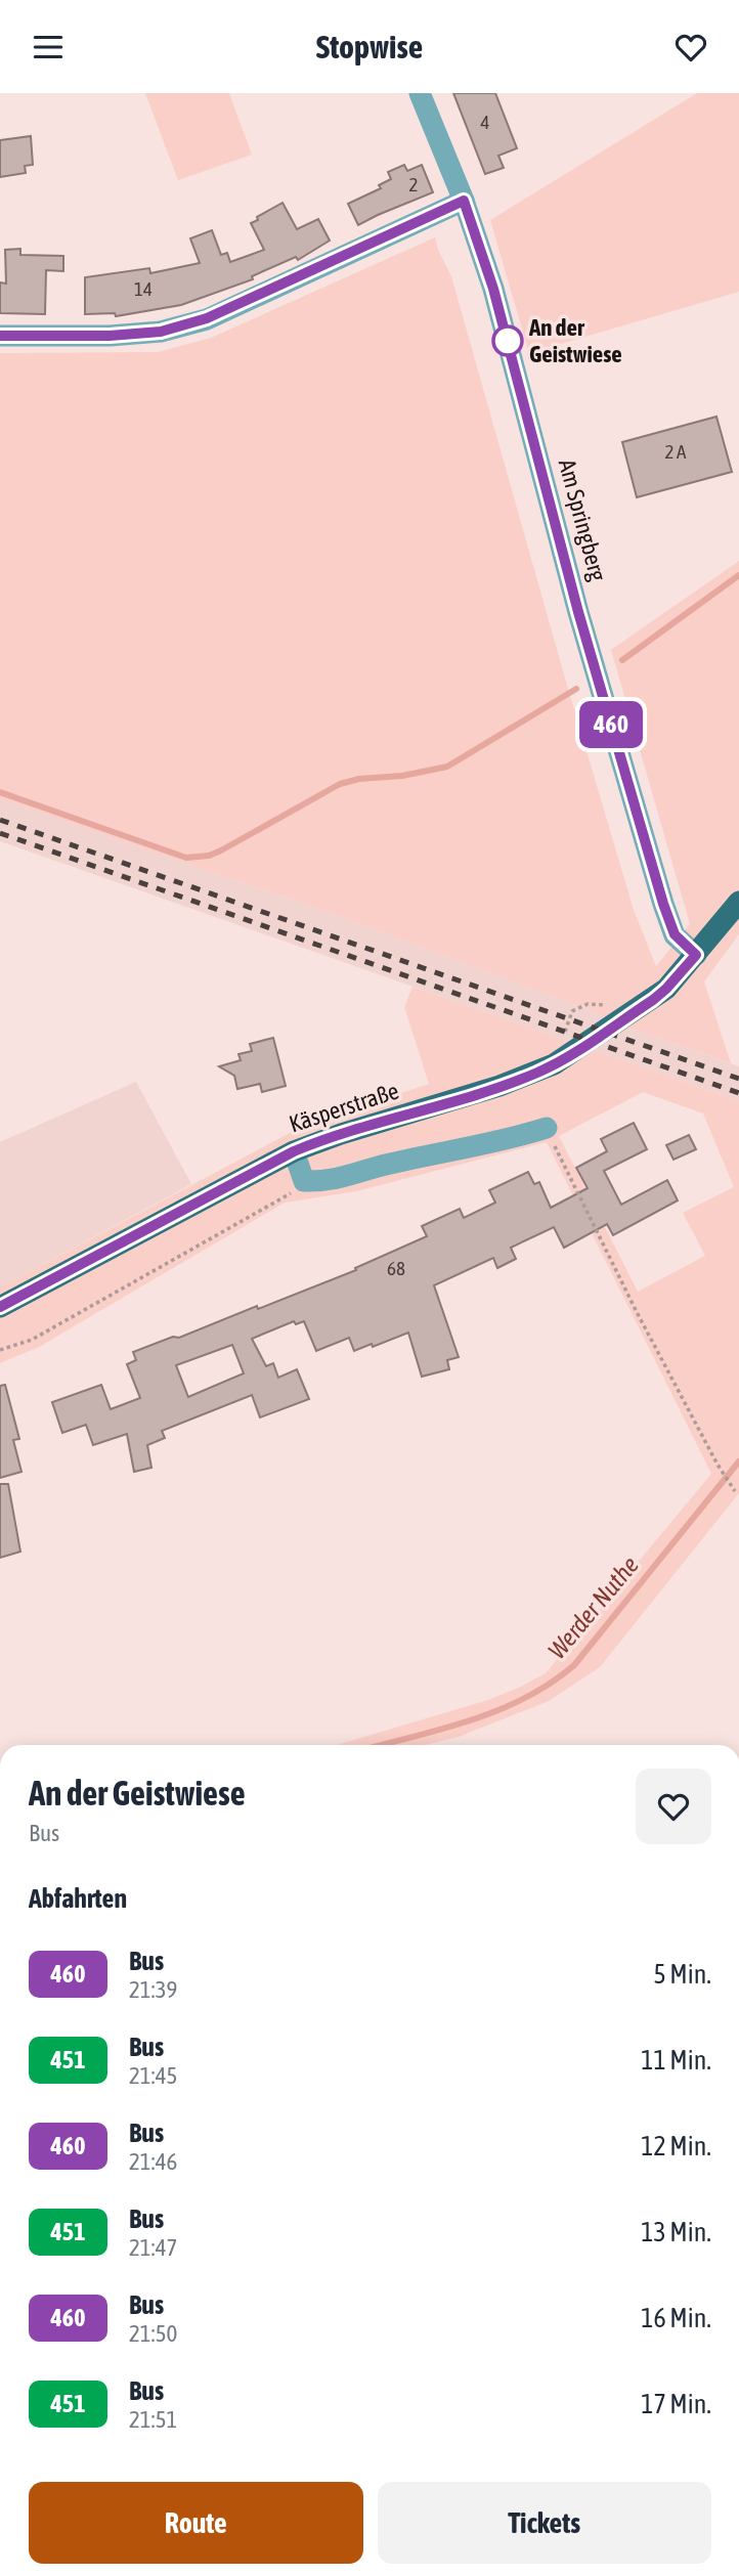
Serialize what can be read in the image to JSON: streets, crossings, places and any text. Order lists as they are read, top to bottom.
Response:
{
  "streets": {
    "main road": ["Käsperstraße"],
    "street": ["Am Springberg"]
  },
  "crossings": [
    ["Am Springberg", "Käsperstraße"]
  ],
  "water": ["Werder Nuthe"],
  "places": ["An der Geistwiese"],
  "lines": ["bus line 460"],
  "house_numbers": [
    "4",
    "2",
    "14",
    "2 A",
    "68"
  ],
  "page": {
    "header": "Stopwise",
    "on_map": "460",
    "heading": [
      ["An der Geistwiese", "Bus"],
      "Abfahrten"
    ],
    "list": [
      {
        "mark": "460",
        "name": "Bus",
        "note": "21:39",
        "value": "5 Min."
      },
      {
        "mark": "451",
        "name": "Bus",
        "note": "21:45",
        "value": "11 Min."
      },
      {
        "mark": "460",
        "name": "Bus",
        "note": "21:46",
        "value": "12 Min."
      },
      {
        "mark": "451",
        "name": "Bus",
        "note": "21:47",
        "value": "13 Min."
      },
      {
        "mark": "460",
        "name": "Bus",
        "note": "21:50",
        "value": "16 Min."
      },
      {
        "mark": "451",
        "name": "Bus",
        "note": "21:51",
        "value": "17 Min."
      }
    ],
    "buttons": ["Route", "Tickets"]
  }
}
